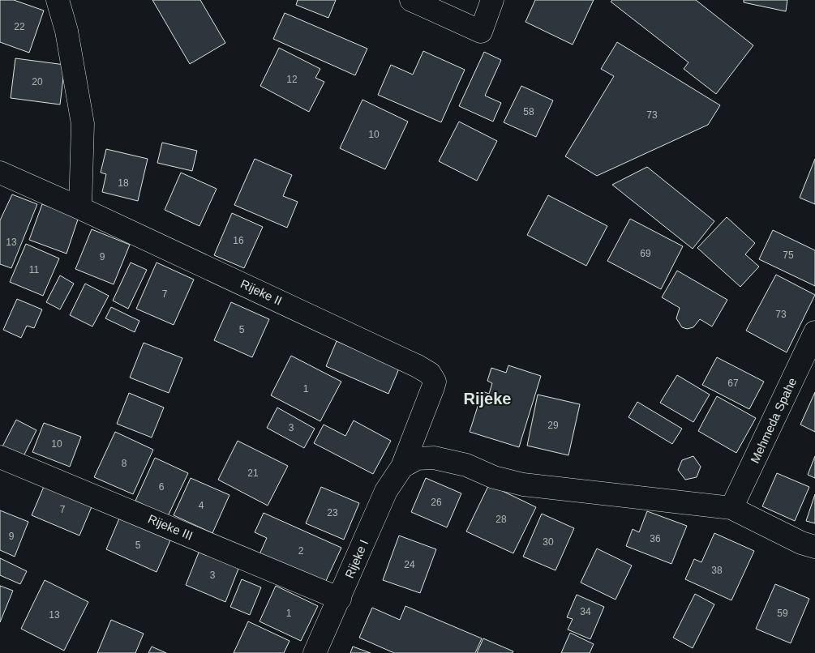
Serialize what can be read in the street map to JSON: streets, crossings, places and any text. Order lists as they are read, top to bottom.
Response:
{
  "streets": {
    "street": [
      "Rijeke II",
      "Mehmeda Spahe",
      "Rijeke III",
      "Rijeke I"
    ]
  },
  "crossings": [
    ["Rijeke II", "Rijeke I"],
    ["Rijeke III", "Rijeke I"]
  ],
  "districts": ["Rijeke"],
  "house_numbers": [
    "22",
    "12",
    "20",
    "58",
    "73",
    "10",
    "18",
    "16",
    "13",
    "69",
    "75",
    "9",
    "11",
    "7",
    "73",
    "5",
    "67",
    "1",
    "29",
    "3",
    "10",
    "8",
    "21",
    "6",
    "26",
    "4",
    "7",
    "23",
    "28",
    "9",
    "36",
    "30",
    "5",
    "2",
    "24",
    "38",
    "3",
    "34",
    "1",
    "59",
    "13"
  ]
}
